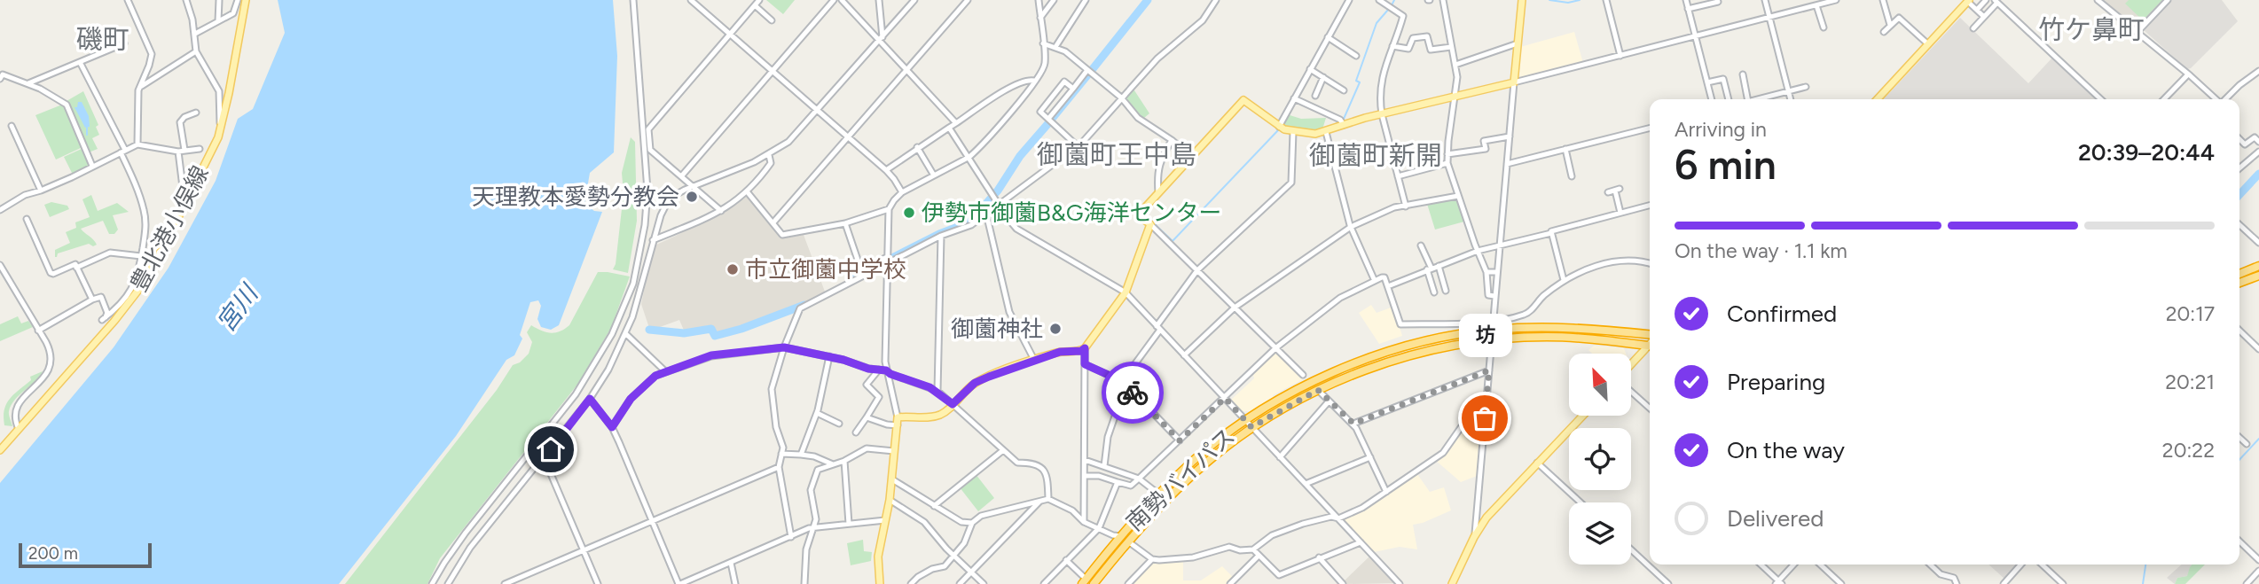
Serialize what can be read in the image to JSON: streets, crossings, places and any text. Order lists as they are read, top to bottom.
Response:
{
  "streets": {
    "highway": ["南勢バイパス"],
    "main road": ["豊北港小俣線"]
  },
  "districts": [
    "竹ケ鼻町",
    "磯町",
    "御薗町王中島",
    "御薗町新開"
  ],
  "water": ["宮川"],
  "places": [
    "天理教本愛勢分教会",
    "伊勢市御薗B&G海洋センター",
    "市立御薗中学校",
    "御薗神社",
    "坊"
  ],
  "scale_bar": "200 m",
  "north": "top left",
  "page": {
    "heading": ["6 min", "Arriving in", "20:39–20:44"],
    "bar": "On the way · 1.1 km",
    "list": [
      ["Confirmed", "20:17"],
      ["Preparing", "20:21"],
      ["On the way", "20:22"],
      "Delivered"
    ],
    "bubble": "坊",
    "scale": "200 m"
  }
}
